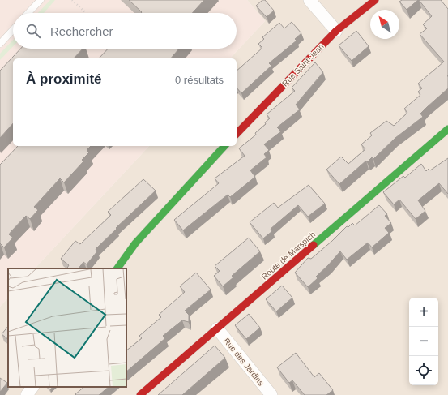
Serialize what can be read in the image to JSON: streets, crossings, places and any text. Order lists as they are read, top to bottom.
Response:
{
  "streets": {
    "main road": ["Rue Saint-Jean", "Route de Marspich"],
    "street": ["Rue des Jardins"]
  },
  "crossings": [
    ["Route de Marspich", "Rue des Jardins"]
  ],
  "north": "top left",
  "page": {
    "search": "Rechercher",
    "heading": ["À proximité", "0 résultats"],
    "map_buttons": ["+", "−"]
  }
}
